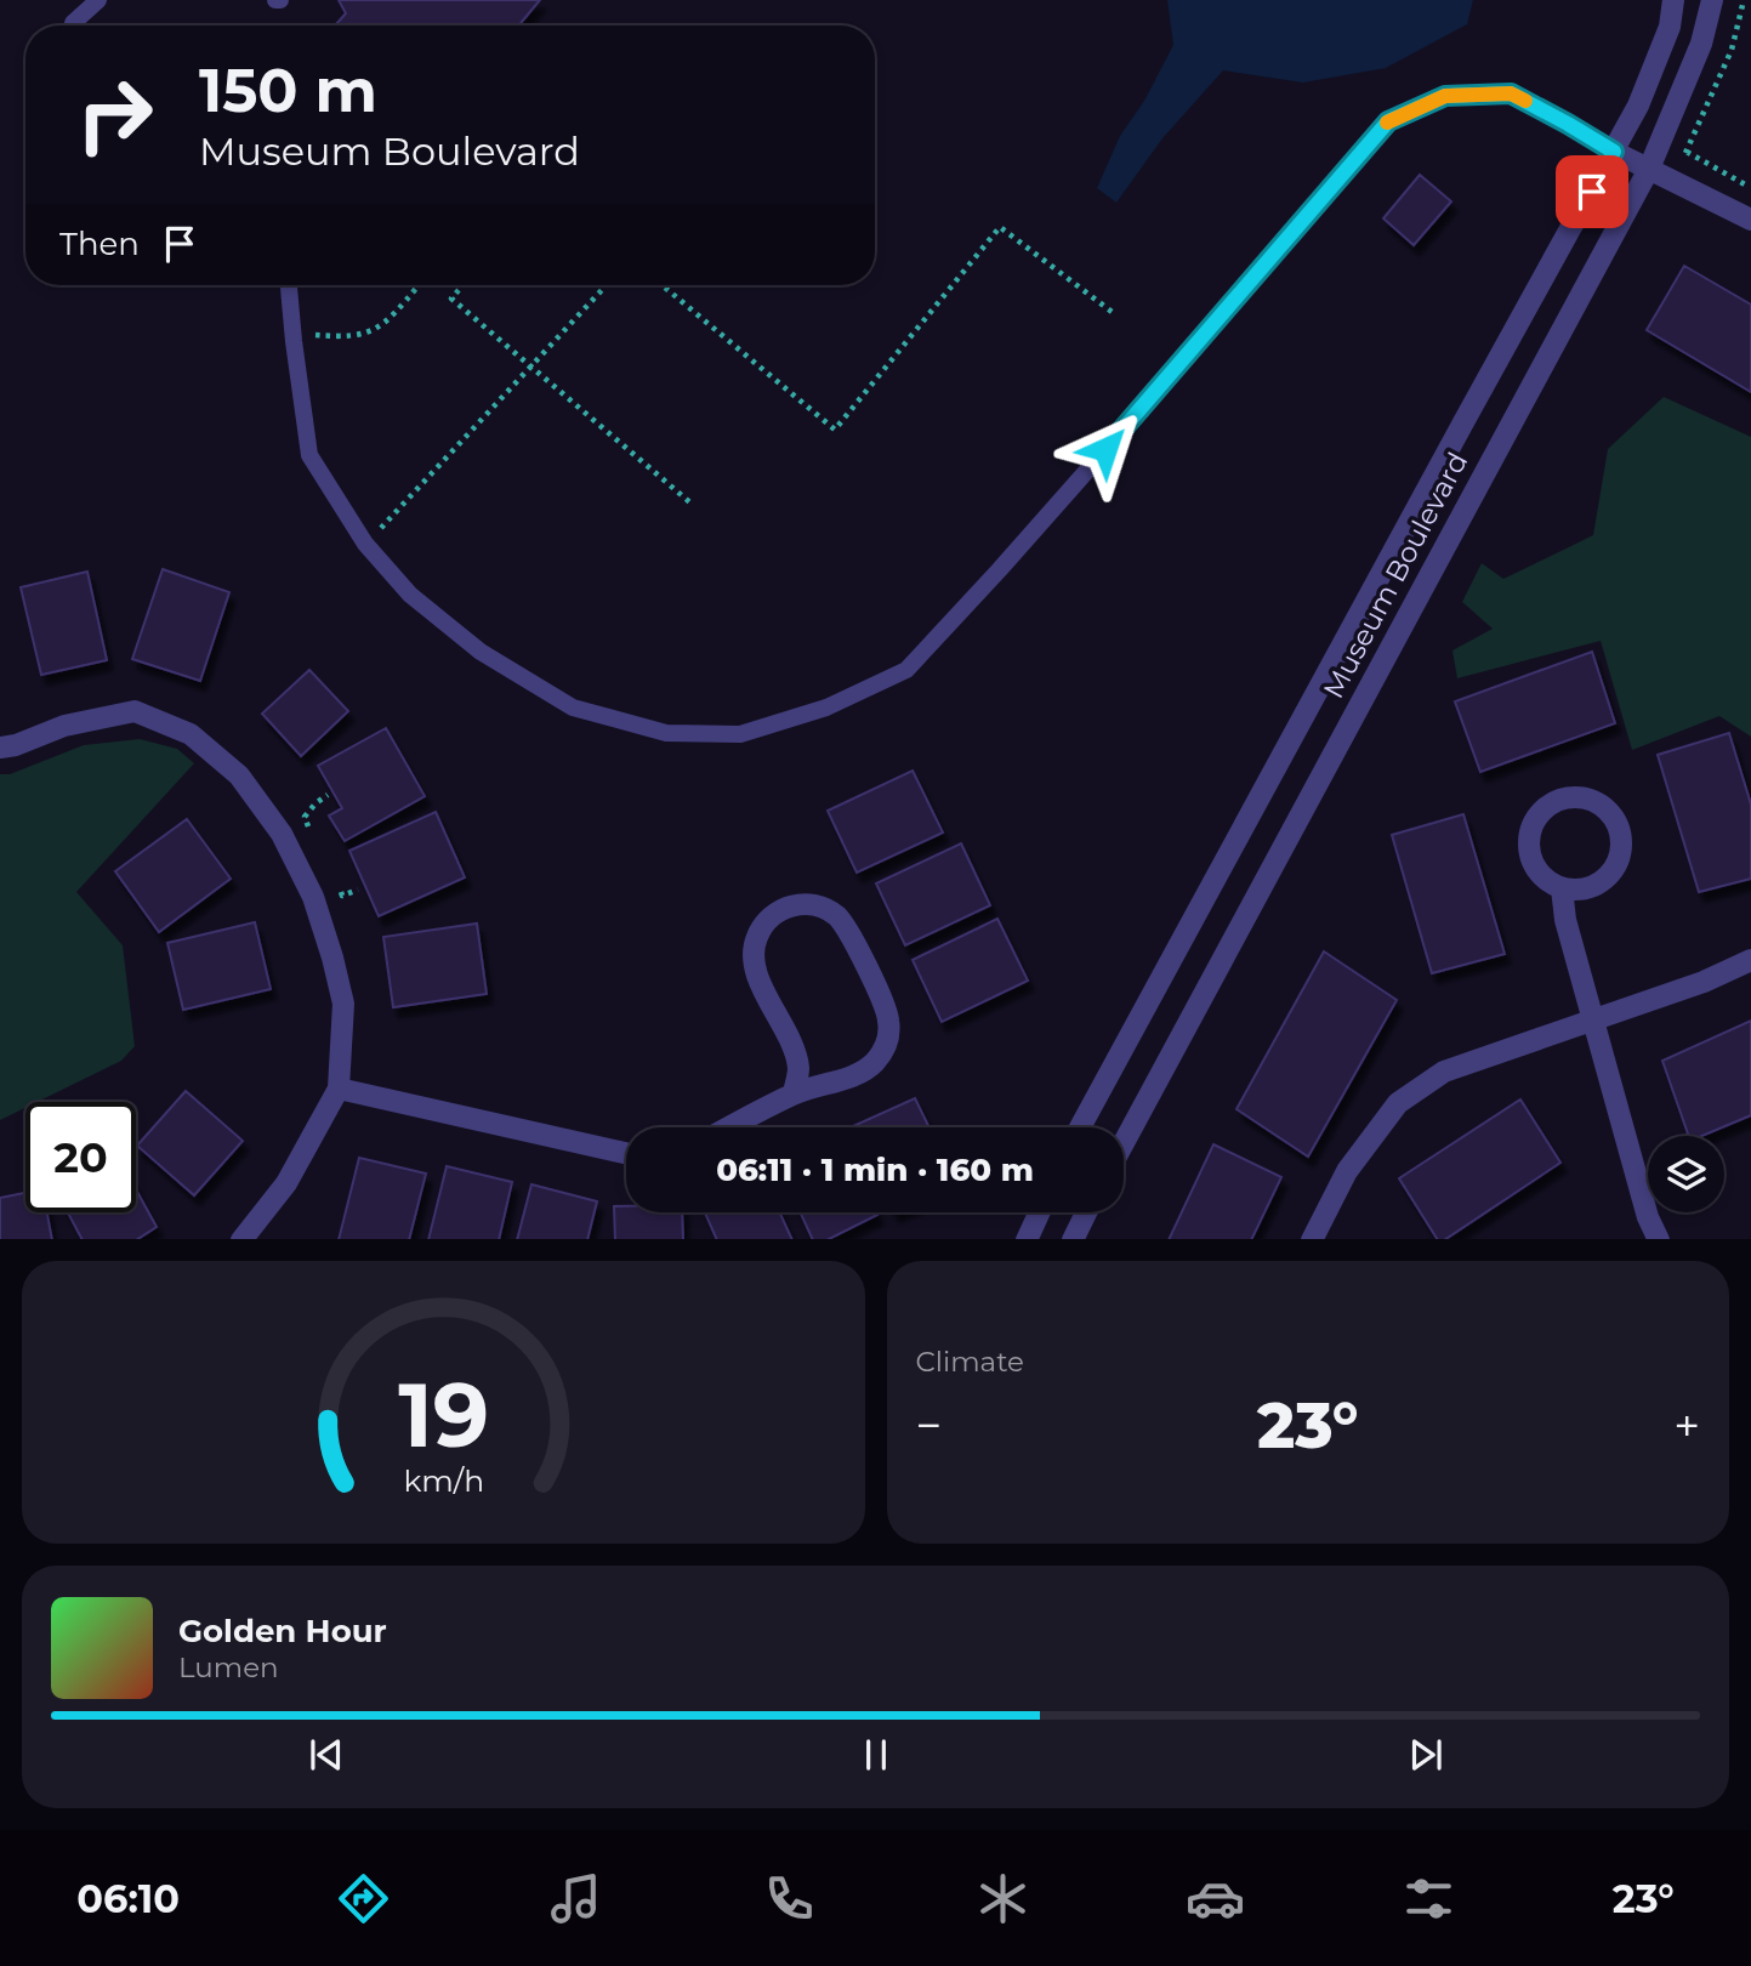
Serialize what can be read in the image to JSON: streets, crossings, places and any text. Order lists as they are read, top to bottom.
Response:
{
  "streets": {
    "street": ["Museum Boulevard"]
  },
  "page": {
    "turn": ["150 m", "Museum Boulevard"],
    "then": "Then",
    "limit": "20",
    "trip": "06:11 · 1 min · 160 m",
    "tile": "Climate",
    "heat": ["−", "23°", "+"],
    "song": ["Golden Hour", "Lumen"],
    "tabs": ["06:10", "23°"],
    "gauge": ["19", "km/h"]
  }
}
